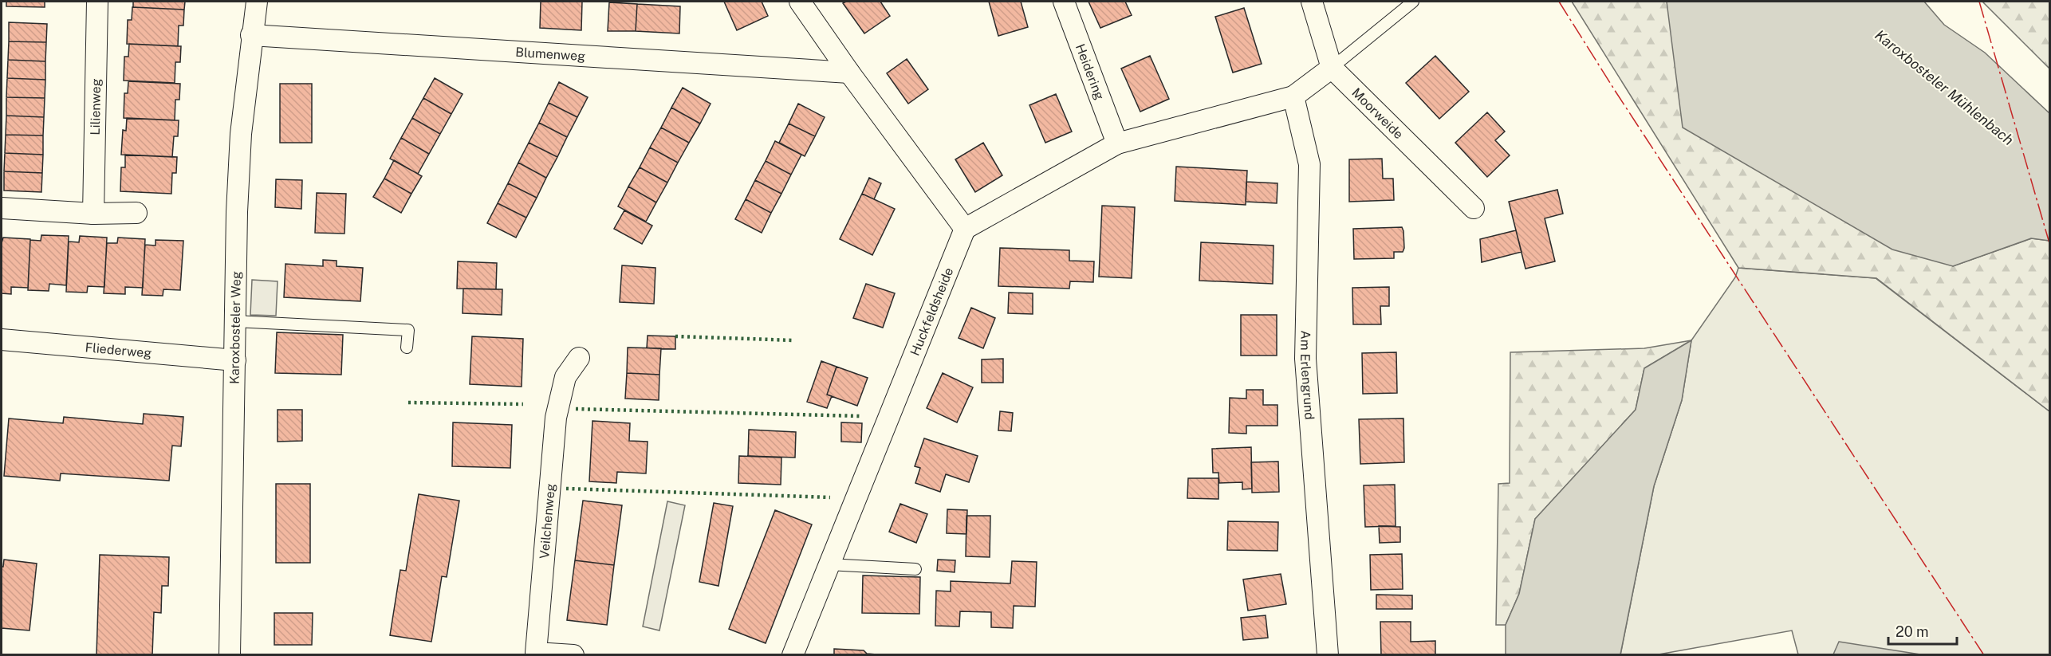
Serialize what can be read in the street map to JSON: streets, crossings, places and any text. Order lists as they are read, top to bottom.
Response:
{
  "streets": {
    "street": [
      "Blumenweg",
      "Heidering",
      "Lilienweg",
      "Moorweide",
      "Huckfeldsheide",
      "Karoxbosteler Weg",
      "Fliederweg",
      "Am Erlengrund",
      "Veilchenweg"
    ]
  },
  "crossings": [
    ["Blumenweg", "Karoxbosteler Weg"],
    ["Karoxbosteler Weg", "Fliederweg"]
  ],
  "water": ["Karoxbosteler Mühlenbach"],
  "scale_bar": "20 m"
}
